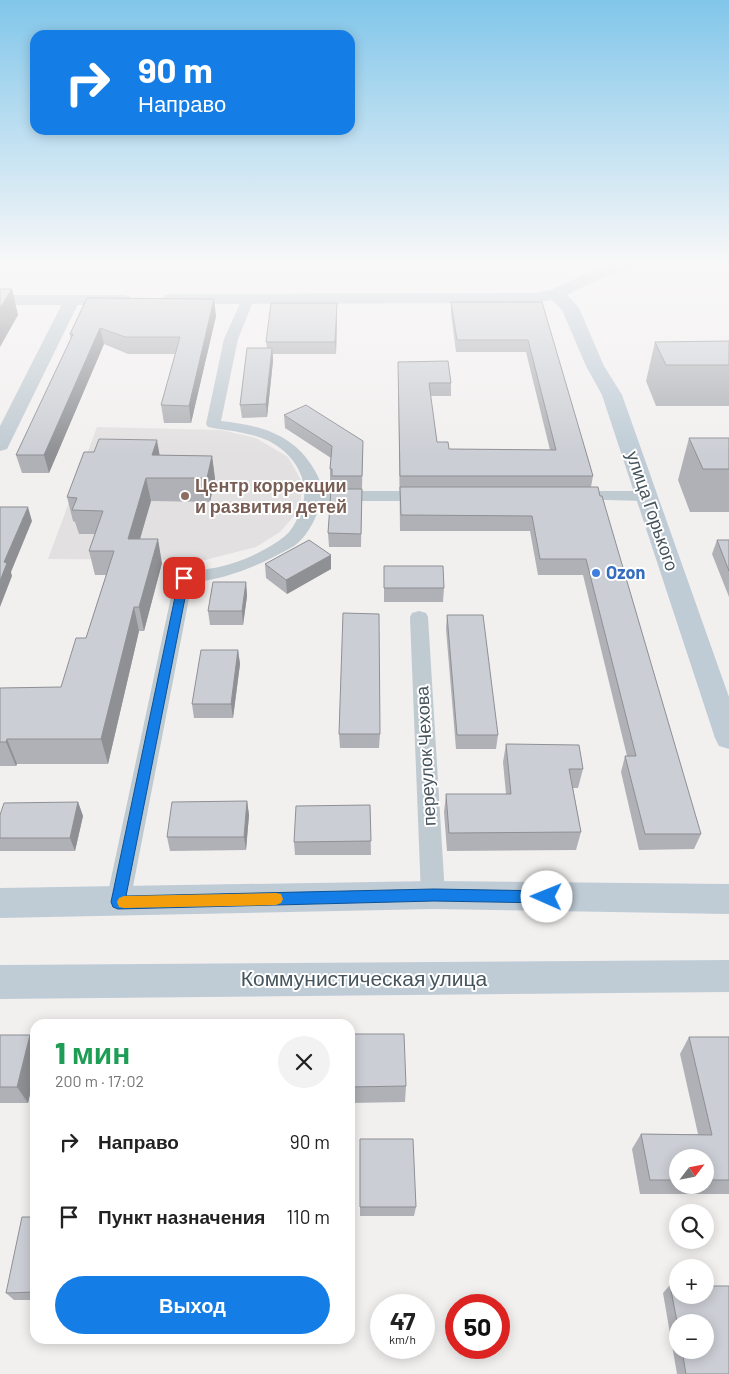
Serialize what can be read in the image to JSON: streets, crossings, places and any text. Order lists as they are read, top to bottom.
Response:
{
  "streets": {
    "main road": ["улица Горького", "Коммунистическая улица"],
    "street": ["переулок Чехова"]
  },
  "places": ["Центр коррекции и развития детей", "Ozon"],
  "north": "top right",
  "page": {
    "turn": ["90 m", "Направо"],
    "heading": ["1 мин", "200 m · 17:02"],
    "list": [
      {
        "name": "Направо",
        "value": "90 m"
      },
      {
        "name": "Пункт назначения",
        "value": "110 m"
      }
    ],
    "map_buttons": ["+", "−"],
    "buttons": "Выход",
    "speed": "47 km/h",
    "limit": "50"
  }
}
